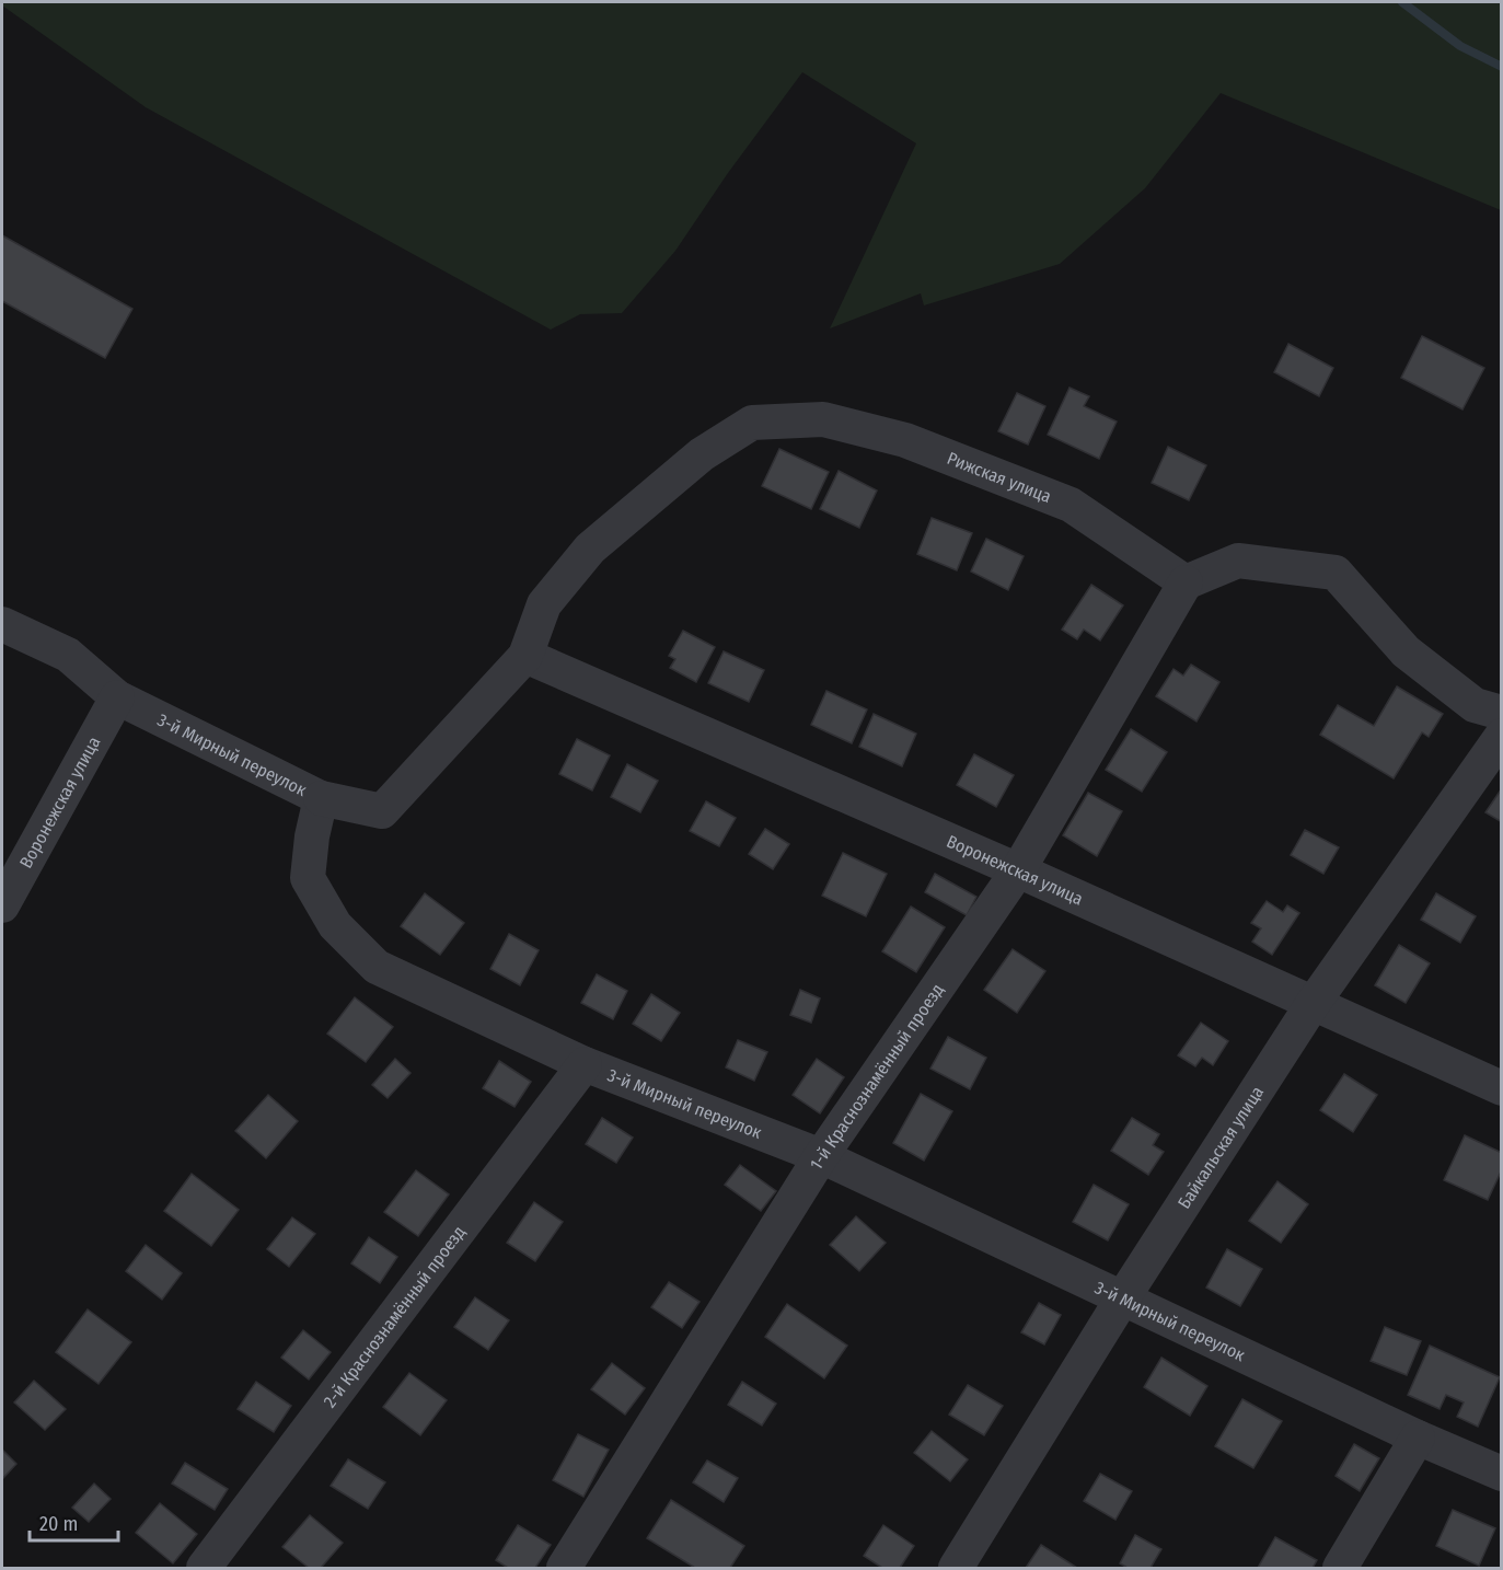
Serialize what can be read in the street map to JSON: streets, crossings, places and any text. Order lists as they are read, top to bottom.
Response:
{
  "streets": {
    "street": [
      "Рижская улица",
      "3-й Мирный переулок",
      "Воронежская улица",
      "1-й Краснознамённый проезд",
      "Байкальская улица",
      "2-й Краснознамённый проезд"
    ]
  },
  "crossings": [
    ["Рижская улица", "Воронежская улица"],
    ["Рижская улица", "1-й Краснознамённый проезд"],
    ["3-й Мирный переулок", "Воронежская улица"],
    ["3-й Мирный переулок", "1-й Краснознамённый проезд"],
    ["3-й Мирный переулок", "Байкальская улица"],
    ["3-й Мирный переулок", "2-й Краснознамённый проезд"],
    ["Воронежская улица", "1-й Краснознамённый проезд"],
    ["Воронежская улица", "Байкальская улица"]
  ],
  "scale_bar": "20 m"
}
